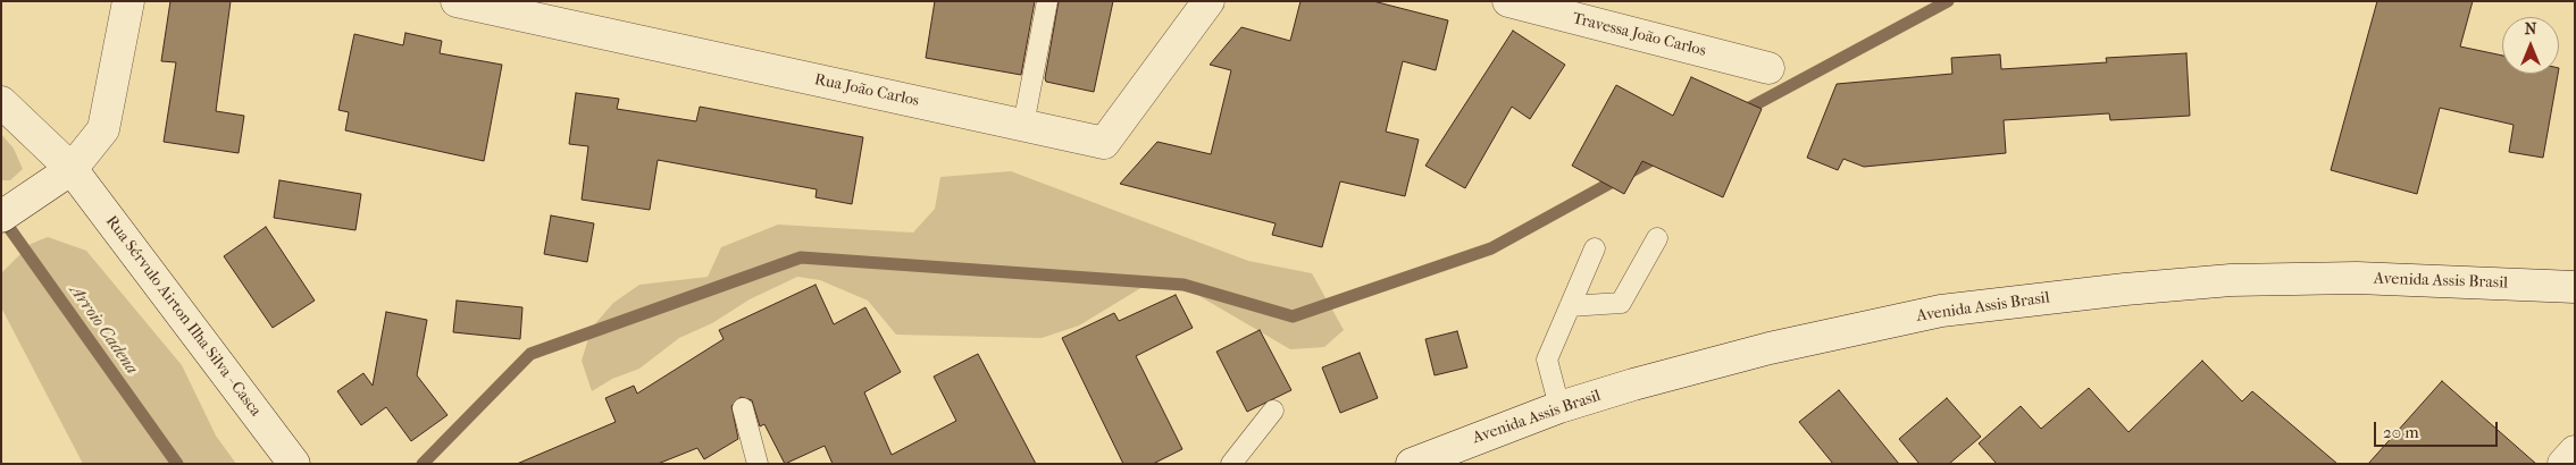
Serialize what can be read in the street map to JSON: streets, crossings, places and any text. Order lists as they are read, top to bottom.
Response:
{
  "streets": {
    "street": [
      "Travessa João Carlos",
      "Rua João Carlos",
      "Avenida Assis Brasil",
      "Rua Sérvulo Airton Ilha Silva - Casca"
    ]
  },
  "water": ["Arroio Cadena"],
  "scale_bar": "20 m",
  "north": "top"
}
